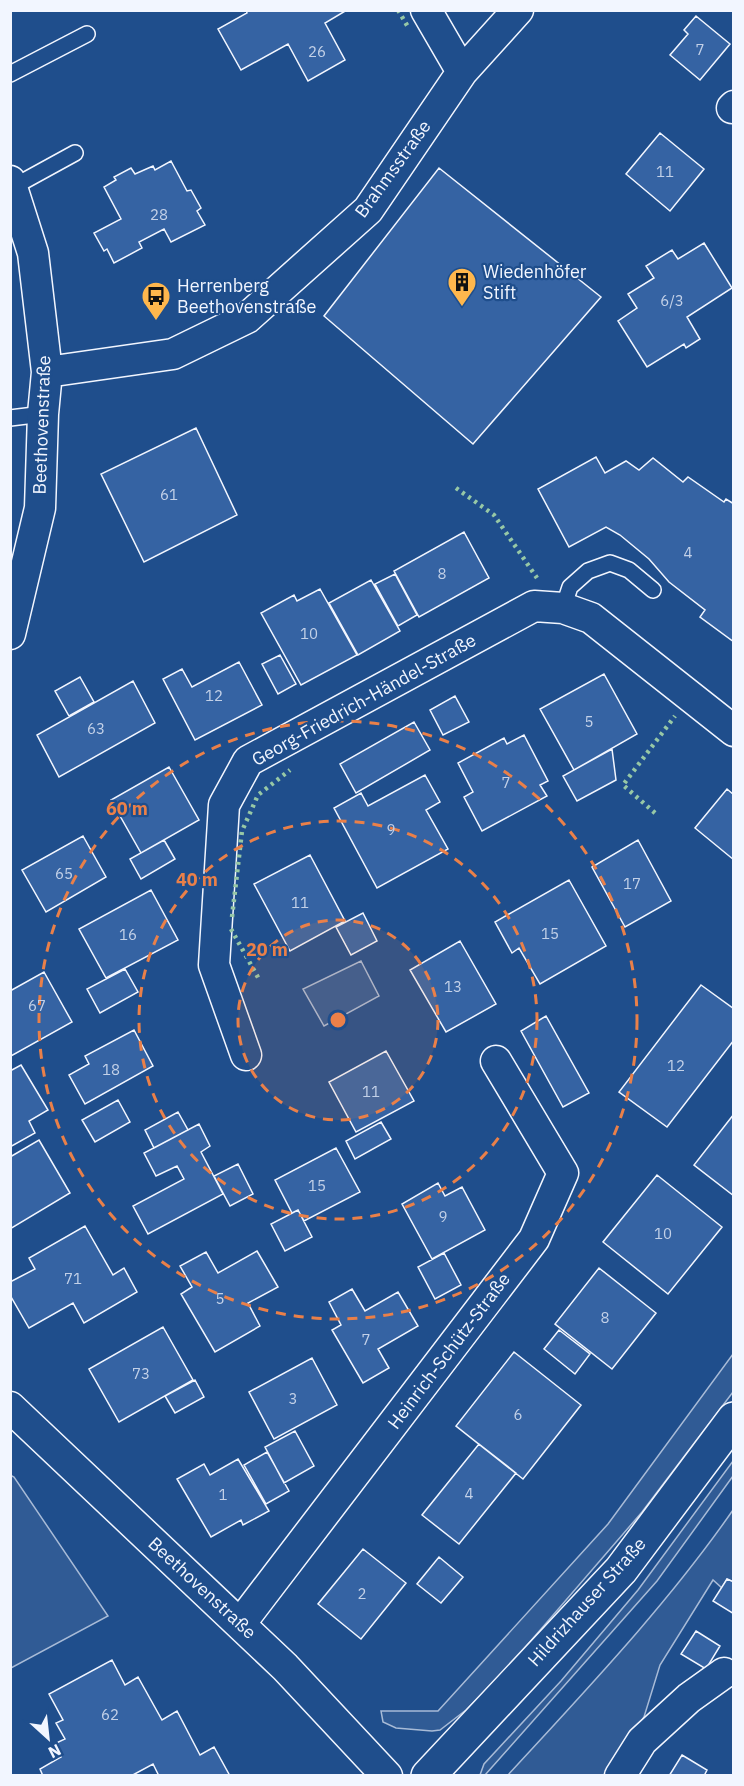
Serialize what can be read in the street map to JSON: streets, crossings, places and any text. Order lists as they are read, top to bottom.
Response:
{
  "streets": {
    "main road": ["Hildrizhauser Straße"],
    "street": [
      "Brahmsstraße",
      "Beethovenstraße",
      "Georg-Friedrich-Händel-Straße",
      "Heinrich-Schütz-Straße"
    ]
  },
  "crossings": [
    ["Brahmsstraße", "Beethovenstraße"],
    ["Beethovenstraße", "Heinrich-Schütz-Straße"]
  ],
  "places": {
    "building": ["Wiedenhöfer Stift"],
    "bus stop": ["Herrenberg Beethovenstraße"]
  },
  "house_numbers": [
    "7",
    "26",
    "11",
    "28",
    "6/3",
    "61",
    "4",
    "8",
    "10",
    "12",
    "5",
    "63",
    "7",
    "9",
    "65",
    "17",
    "11",
    "15",
    "16",
    "13",
    "67",
    "12",
    "18",
    "11",
    "15",
    "9",
    "10",
    "71",
    "5",
    "8",
    "7",
    "73",
    "3",
    "6",
    "4",
    "1",
    "2",
    "62"
  ],
  "north": "bottom right",
  "rings": ["60 m", "40 m", "20 m"]
}
